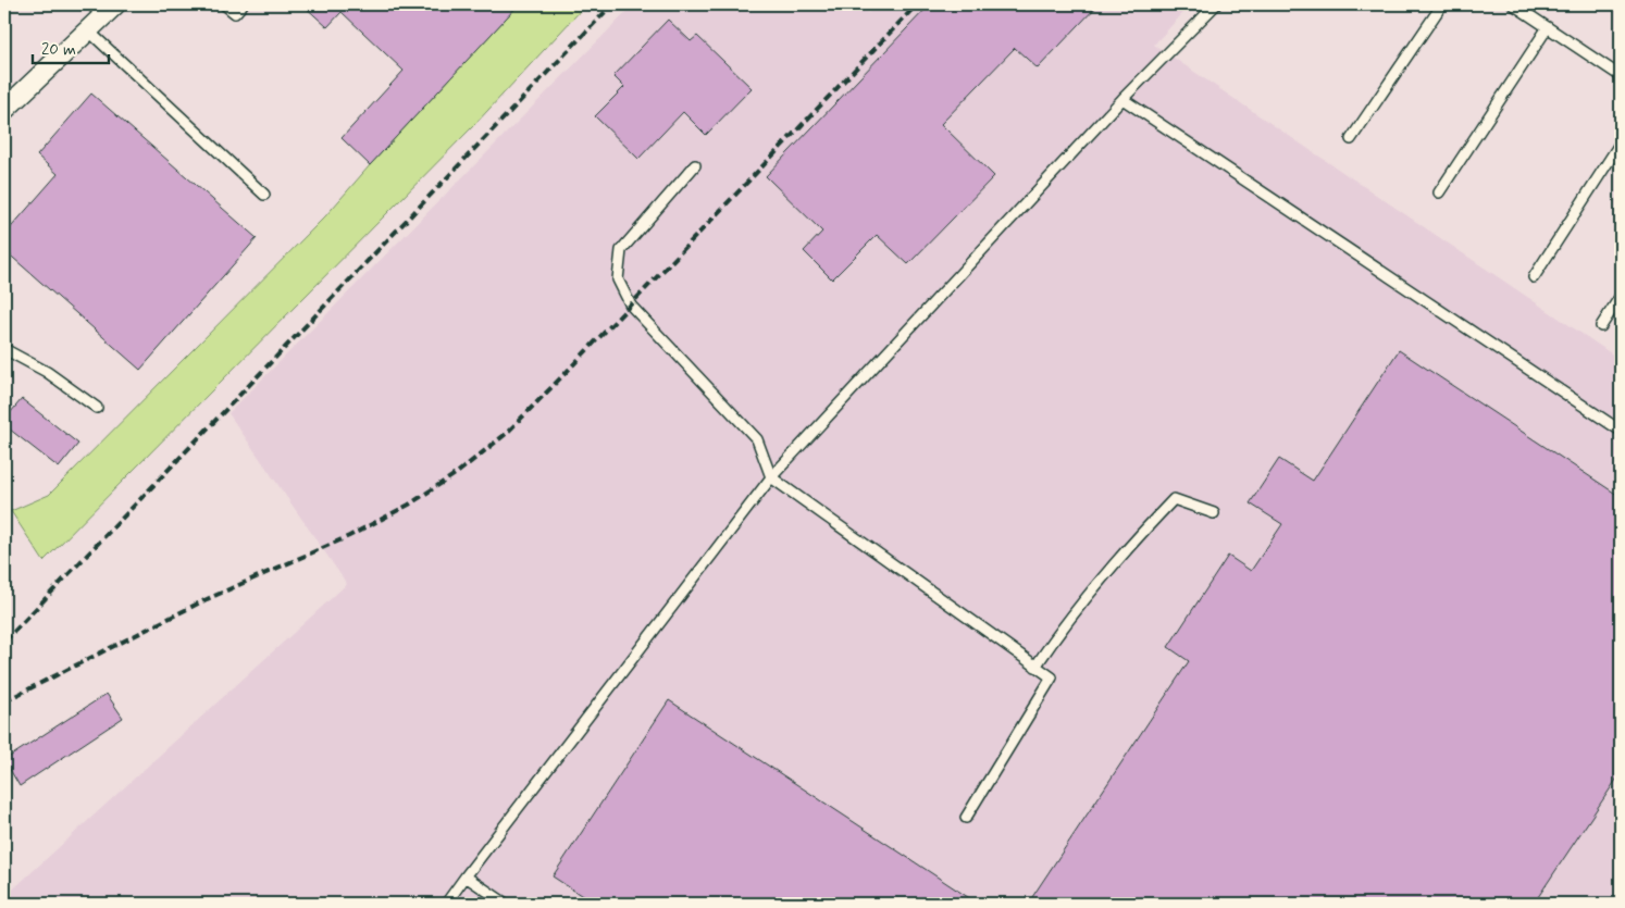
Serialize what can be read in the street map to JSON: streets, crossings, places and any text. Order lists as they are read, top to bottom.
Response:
{
  "scale_bar": "20 m"
}
